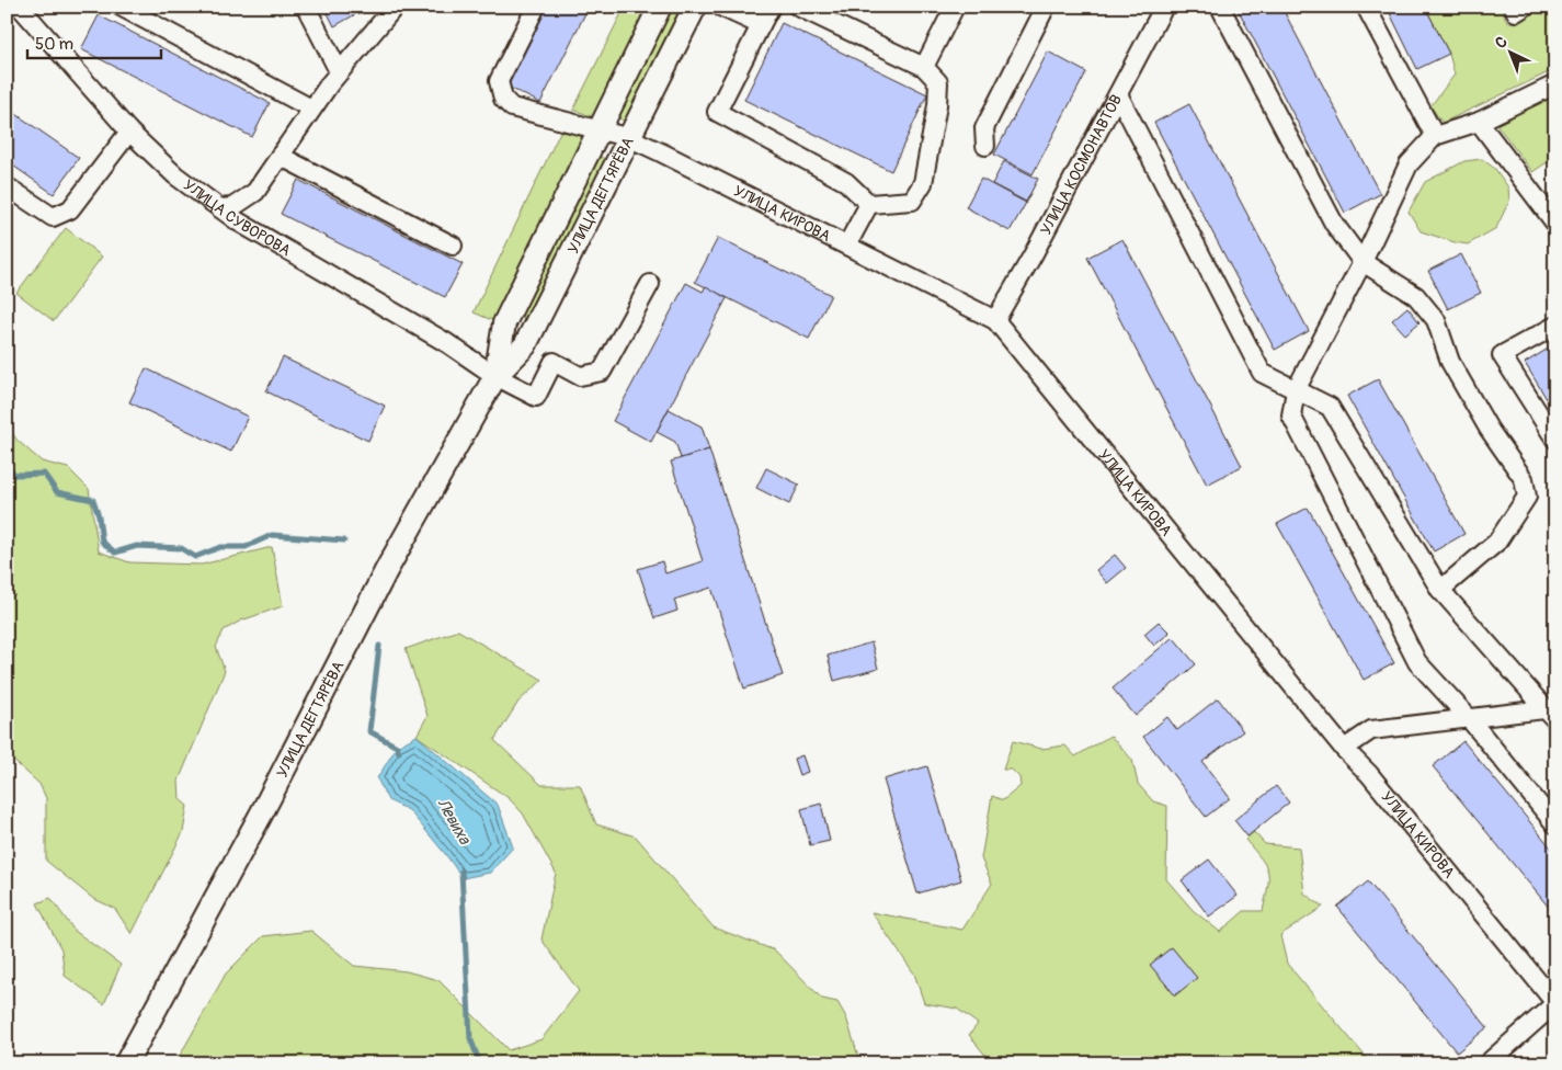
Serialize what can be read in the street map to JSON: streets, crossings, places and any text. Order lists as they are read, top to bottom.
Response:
{
  "streets": {
    "main road": ["УЛИЦА ДЕГТЯРЁВА"],
    "street": ["УЛИЦА КОСМОНАВТОВ", "УЛИЦА КИРОВА", "УЛИЦА СУВОРОВА"]
  },
  "crossings": [
    ["УЛИЦА КОСМОНАВТОВ", "УЛИЦА КИРОВА"],
    ["УЛИЦА ДЕГТЯРЁВА", "УЛИЦА КИРОВА"],
    ["УЛИЦА ДЕГТЯРЁВА", "УЛИЦА СУВОРОВА"]
  ],
  "water": ["Левиха"],
  "scale_bar": "50 m",
  "north": "top left"
}
